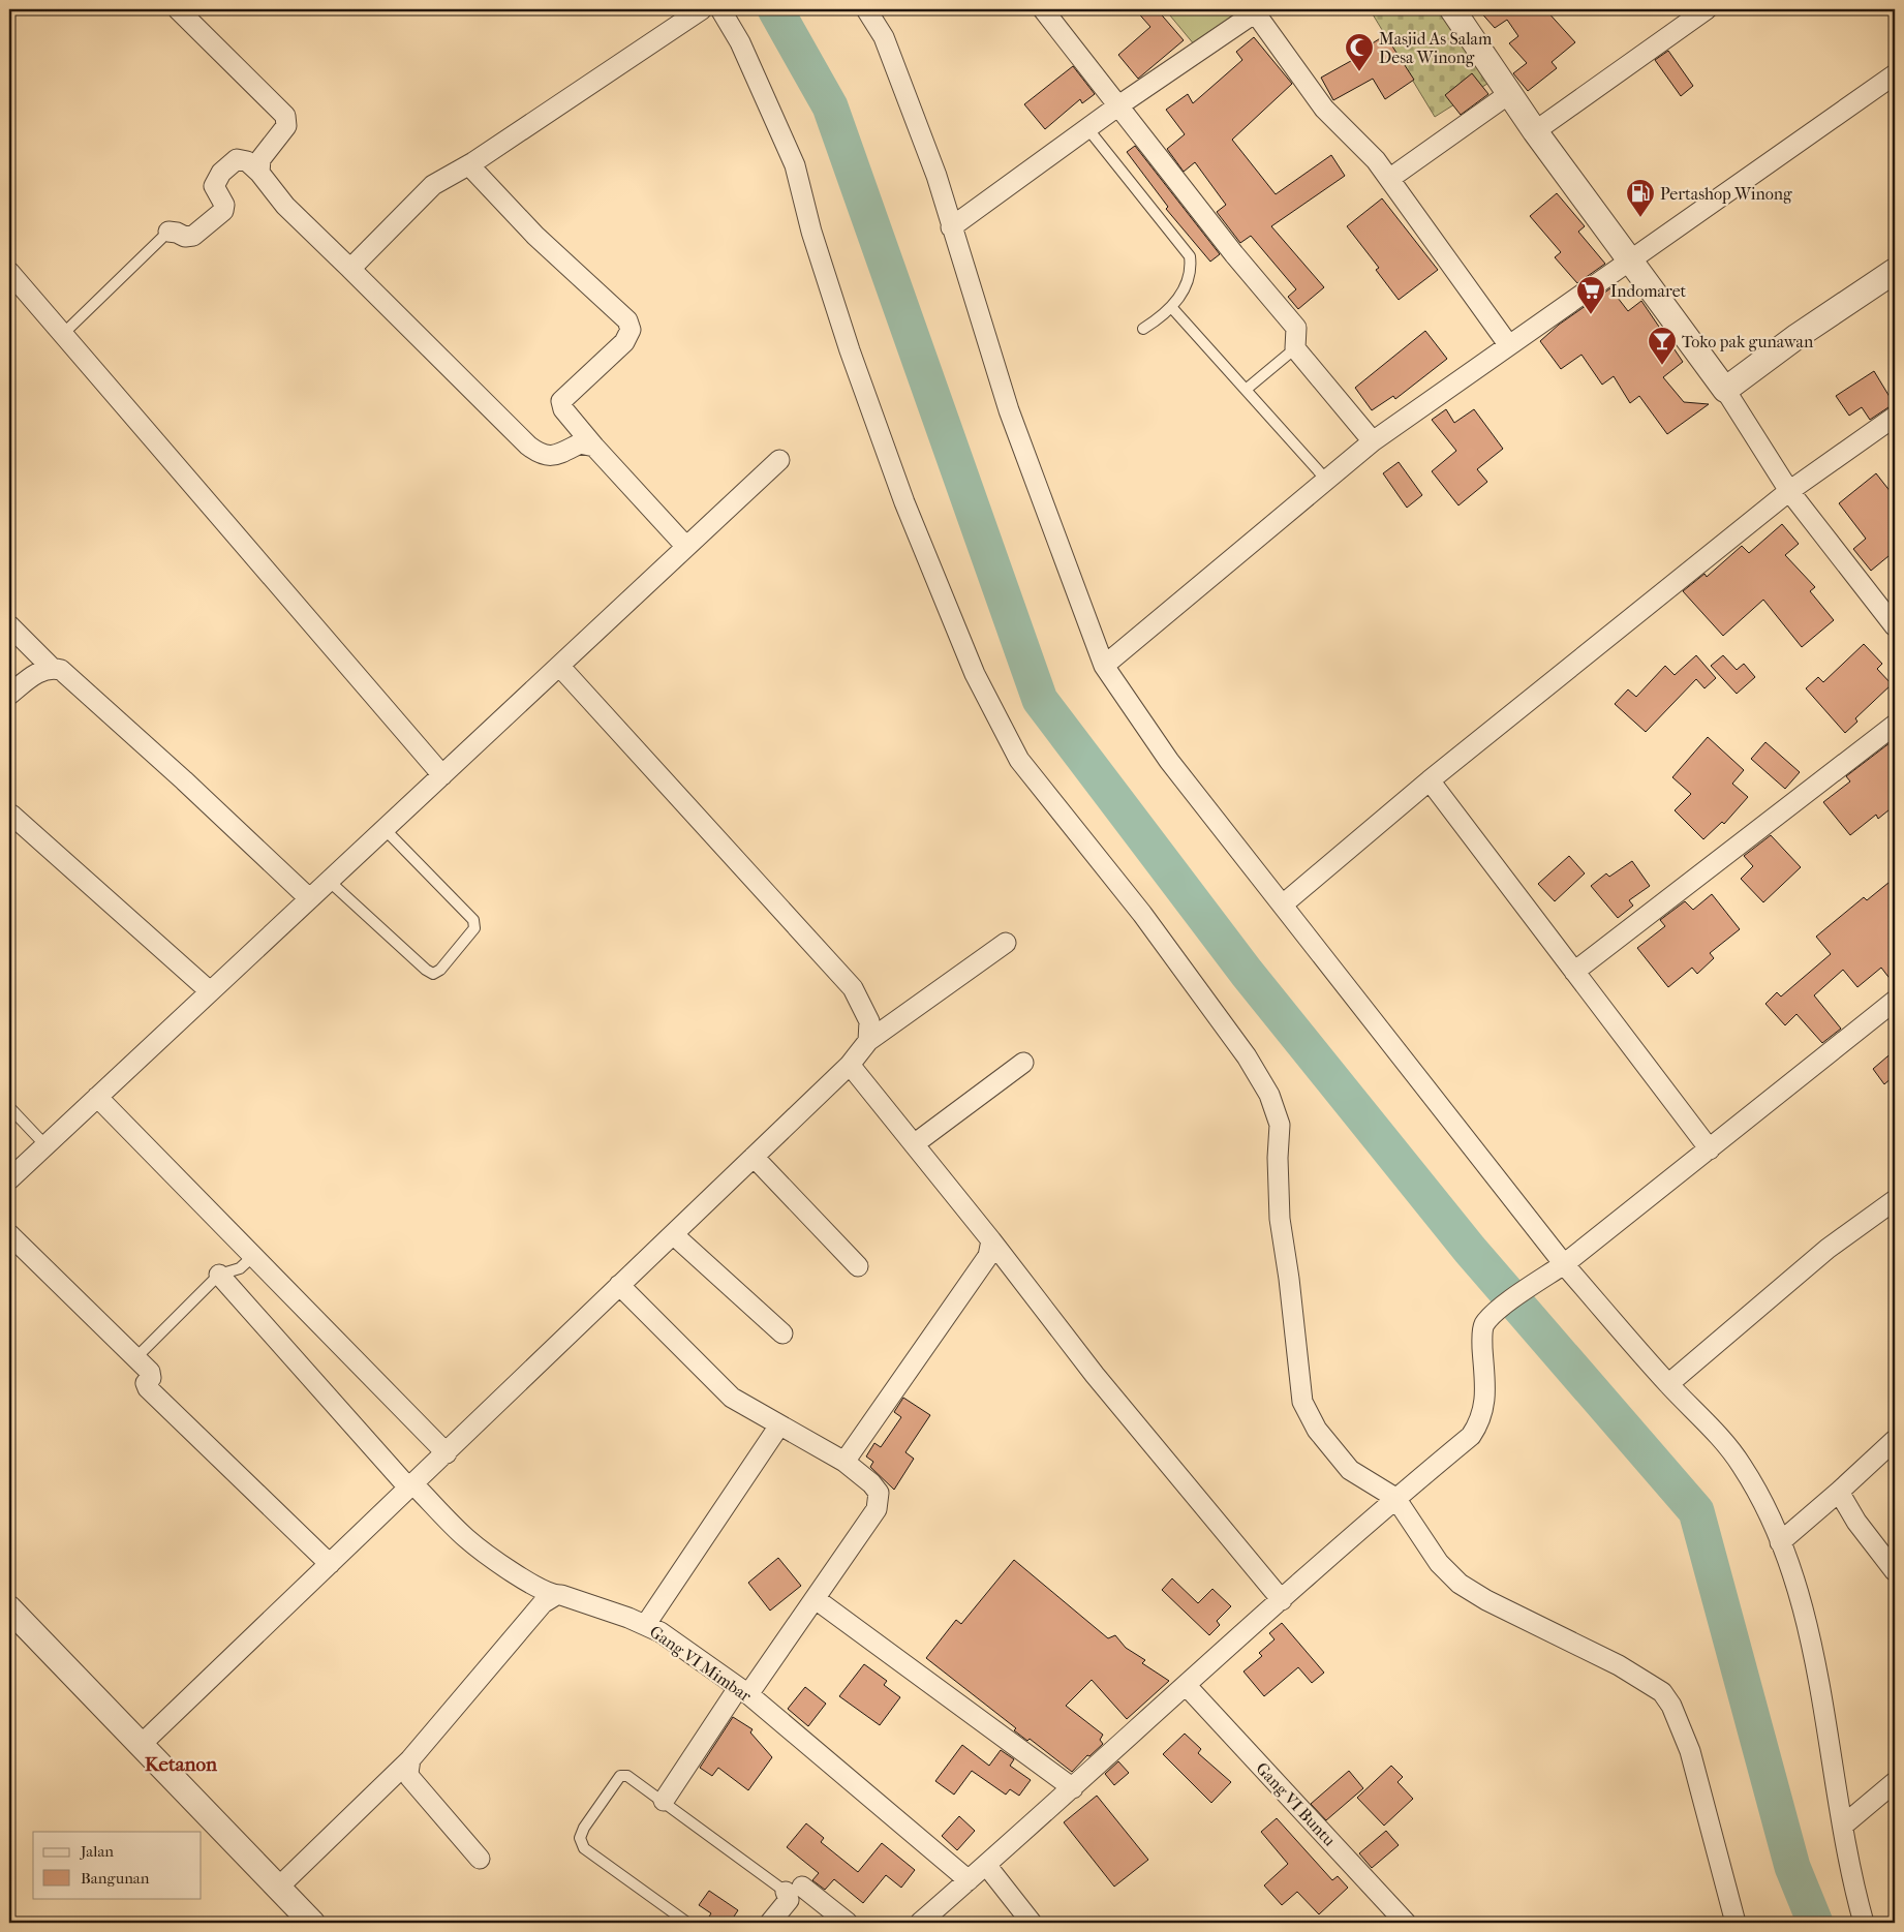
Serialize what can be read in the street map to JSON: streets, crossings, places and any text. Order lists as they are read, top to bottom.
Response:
{
  "streets": {
    "street": ["Gang VI Mimbar", "Gang VI Buntu"]
  },
  "districts": ["Ketanon"],
  "places": {
    "mosque": ["Masjid As Salam Desa Winong"],
    "fuel station": ["Pertashop Winong"],
    "supermarket": ["Indomaret"],
    "bar": ["Toko pak gunawan"]
  },
  "legend": ["Jalan", "Bangunan"]
}
